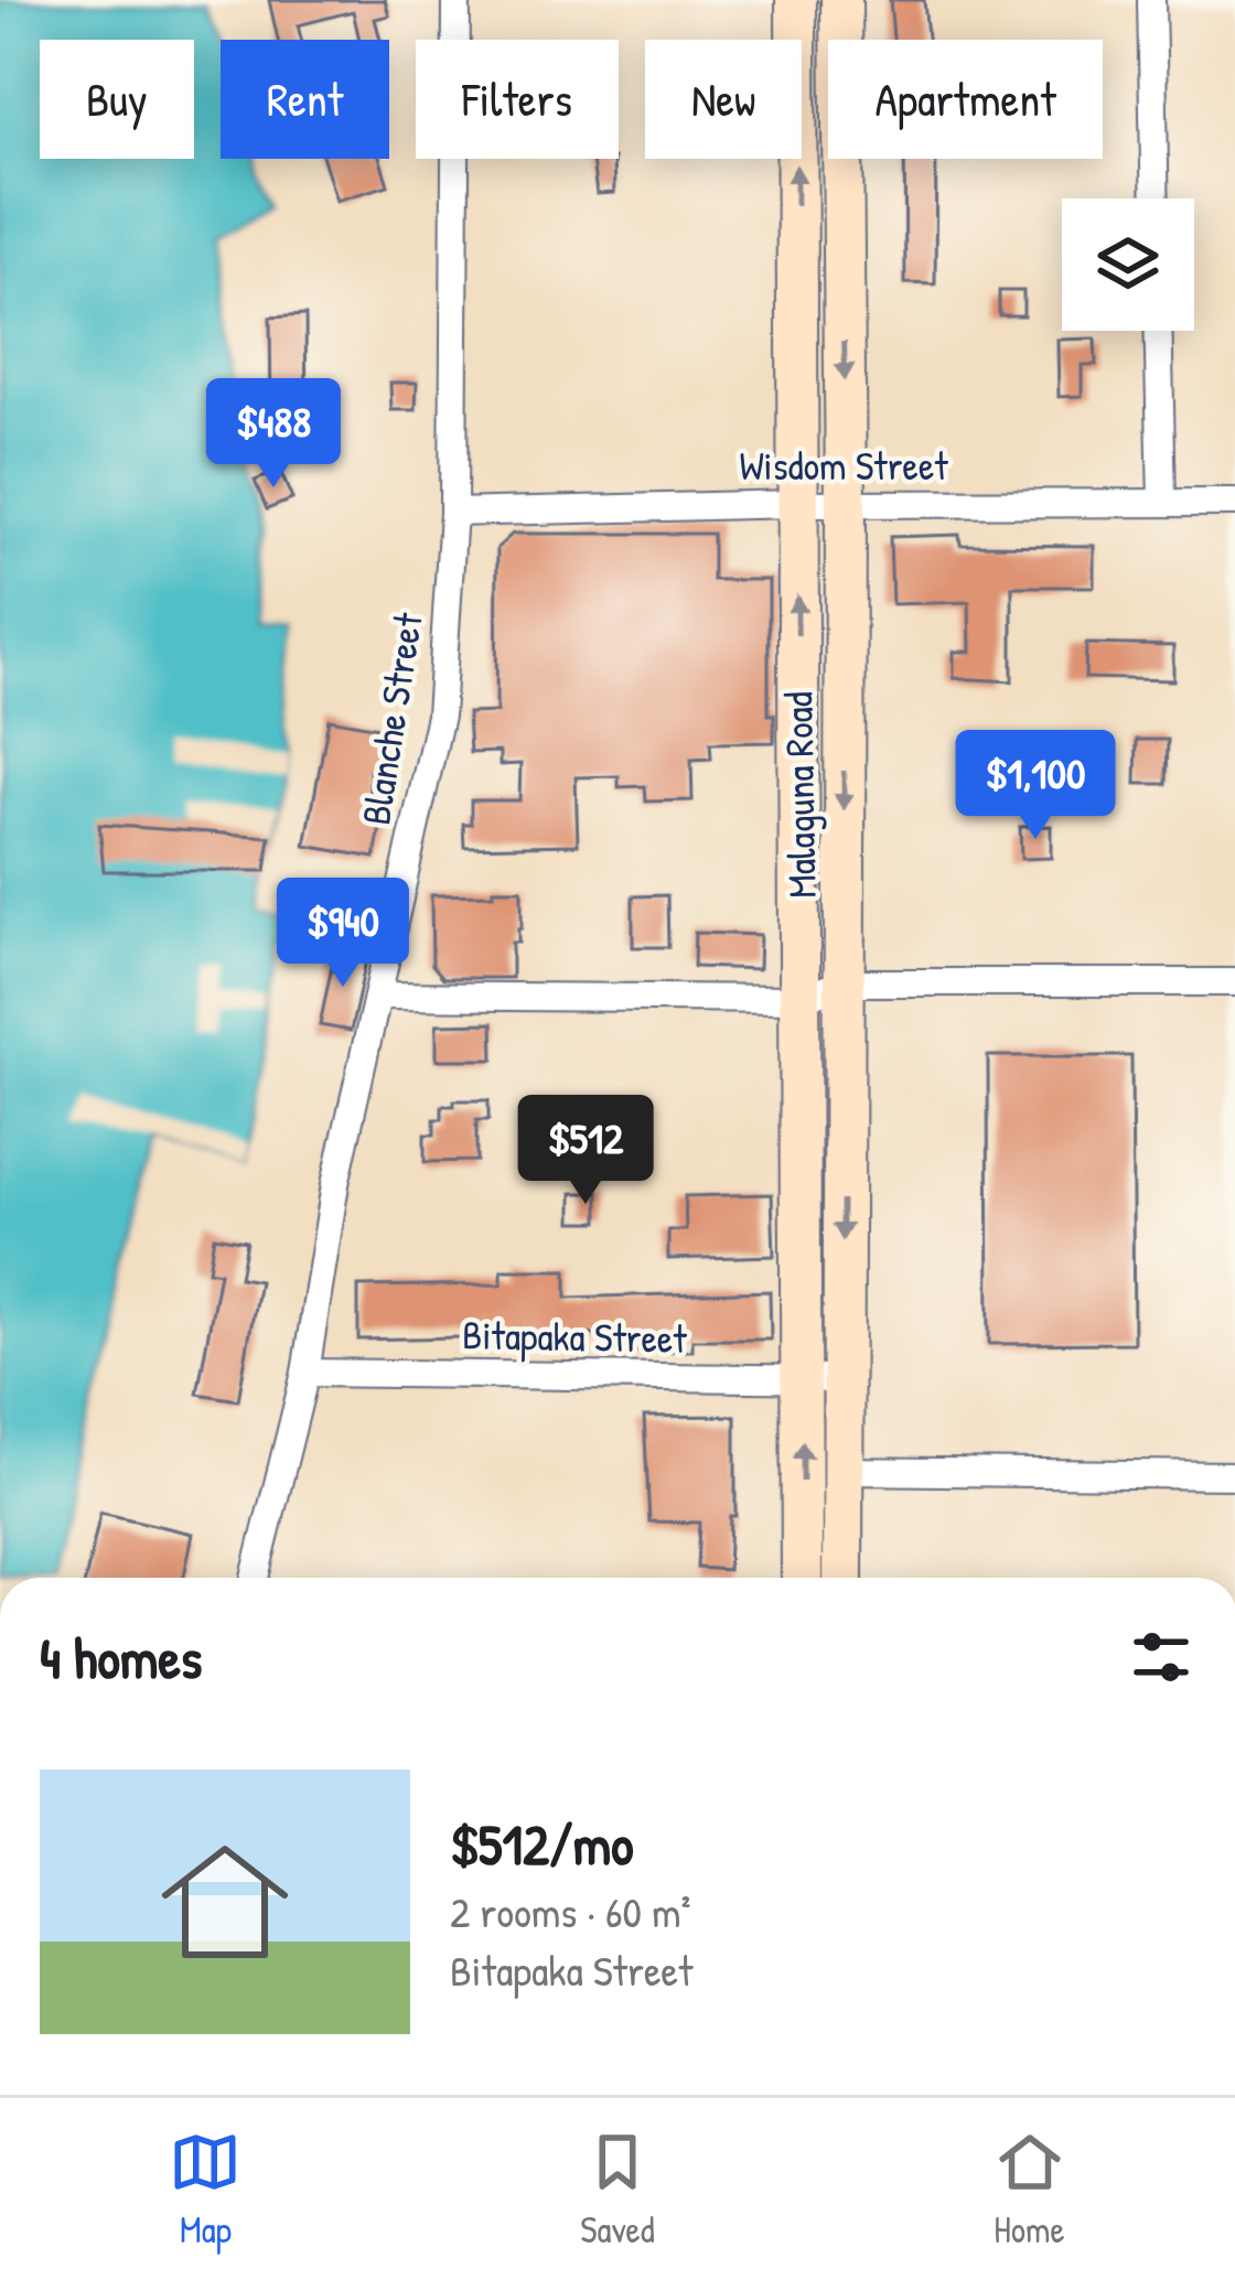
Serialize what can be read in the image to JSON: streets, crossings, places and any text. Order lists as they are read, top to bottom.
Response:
{
  "streets": {
    "street": [
      "Wisdom Street",
      "Blanche Street",
      "Malaguna Road",
      "Bitapaka Street"
    ]
  },
  "crossings": [
    ["Wisdom Street", "Blanche Street"],
    ["Wisdom Street", "Malaguna Road"],
    ["Blanche Street", "Bitapaka Street"],
    ["Malaguna Road", "Bitapaka Street"]
  ],
  "page": {
    "chip": [
      "Buy",
      "Rent",
      "Filters",
      "New",
      "Apartment"
    ],
    "price": [
      "$488",
      "$1,100",
      "$940",
      "$512"
    ],
    "heading": "4 homes",
    "list": [
      {
        "name": "$512/mo",
        "note": "2 rooms · 60 m² · Bitapaka Street"
      }
    ],
    "tabs": ["Map", "Saved", "Home"]
  }
}
